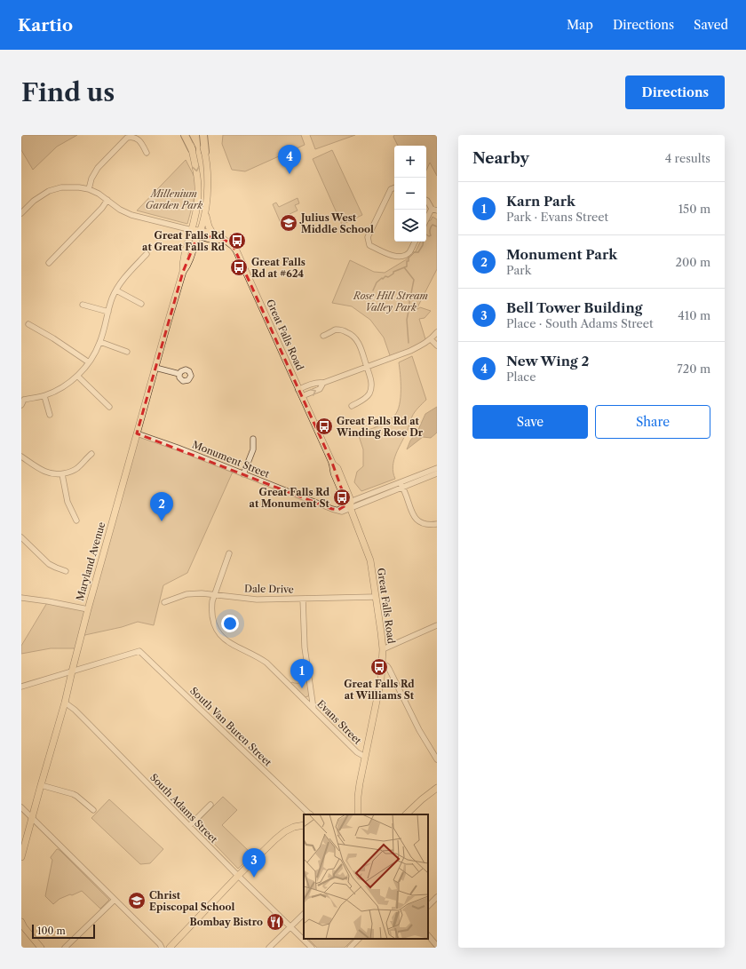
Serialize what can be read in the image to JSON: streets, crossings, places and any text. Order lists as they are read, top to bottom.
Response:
{
  "streets": {
    "main road": ["Great Falls Road", "Maryland Avenue"],
    "street": [
      "Monument Street",
      "Dale Drive",
      "Evans Street",
      "South Van Buren Street",
      "South Adams Street"
    ]
  },
  "crossings": [
    ["Great Falls Road", "Monument Street"],
    ["Great Falls Road", "Maryland Avenue"],
    ["Great Falls Road", "Dale Drive"],
    ["Great Falls Road", "Evans Street"],
    ["Monument Street", "Maryland Avenue"],
    ["Maryland Avenue", "South Van Buren Street"],
    ["Maryland Avenue", "South Adams Street"],
    ["Dale Drive", "Evans Street"]
  ],
  "parks": ["Millenium Garden Park", "Rose Hill Stream Valley Park"],
  "places": {
    "school or university": ["Julius West Middle School", "Christ Episcopal School"],
    "bus stop": [
      "Great Falls Rd at Great Falls Rd",
      "Great Falls Rd at #624",
      "Great Falls Rd at Winding Rose Dr",
      "Great Falls Rd at Monument St",
      "Great Falls Rd at Williams St"
    ],
    "restaurant": ["Bombay Bistro"]
  },
  "scale_bar": "100 m",
  "page": {
    "header": "Kartio",
    "nav": ["Map", "Directions", "Saved"],
    "buttons": [
      "Directions",
      ["Save", "Share"]
    ],
    "title": "Find us",
    "heading": ["Nearby", "4 results"],
    "pins": [
      "4",
      "2",
      "1",
      "3"
    ],
    "map_buttons": ["+", "−"],
    "list": [
      {
        "mark": "1",
        "name": "Karn Park",
        "note": "Park · Evans Street",
        "value": "150 m"
      },
      {
        "mark": "2",
        "name": "Monument Park",
        "note": "Park",
        "value": "200 m"
      },
      {
        "mark": "3",
        "name": "Bell Tower Building",
        "note": "Place · South Adams Street",
        "value": "410 m"
      },
      {
        "mark": "4",
        "name": "New Wing 2",
        "note": "Place",
        "value": "720 m"
      }
    ],
    "scale": "100 m"
  }
}
